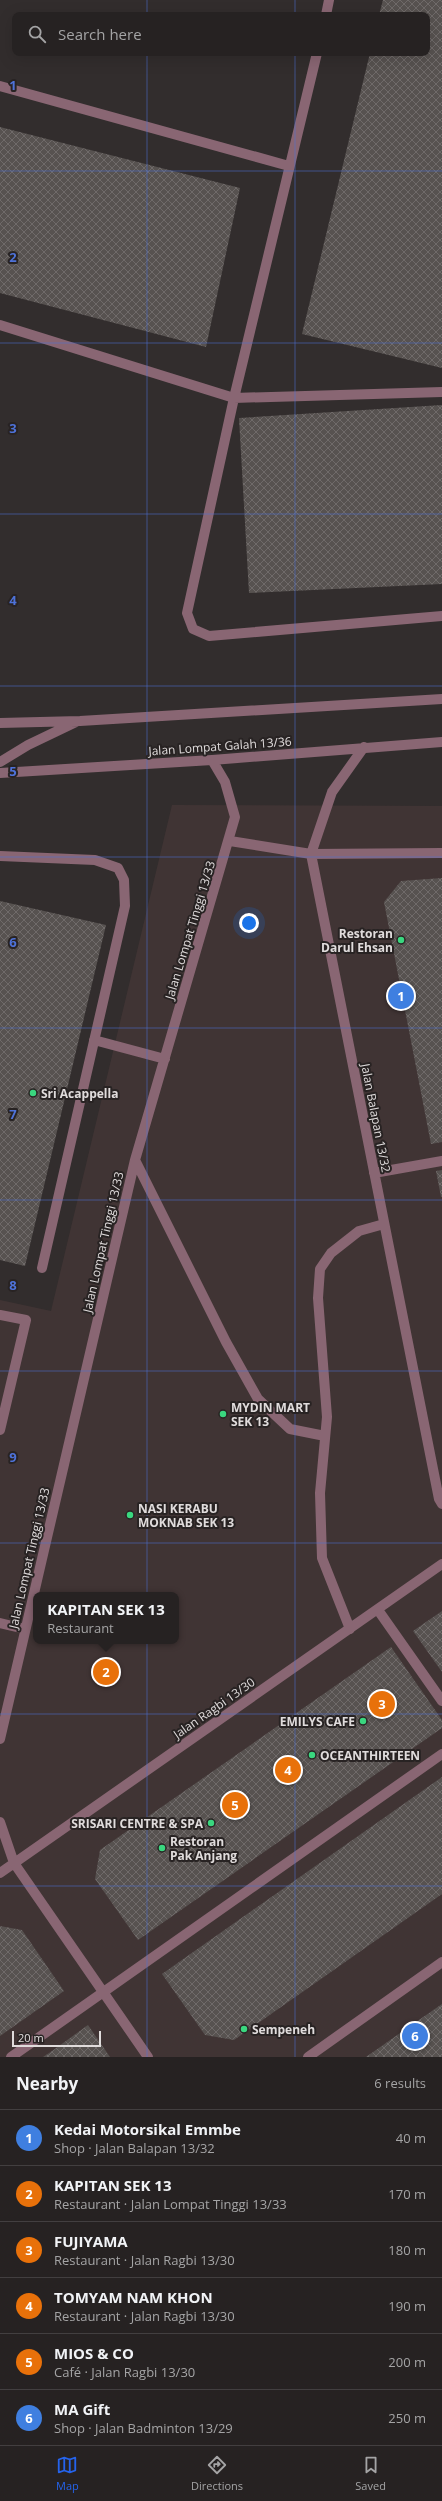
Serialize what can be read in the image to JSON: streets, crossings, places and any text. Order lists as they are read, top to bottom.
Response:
{
  "streets": {
    "street": [
      "Jalan Lompat Galah 13/36",
      "Jalan Lompat Tinggi 13/33",
      "Jalan Balapan 13/32",
      "Jalan Ragbi 13/30"
    ]
  },
  "crossings": [
    ["Jalan Lompat Galah 13/36", "Jalan Lompat Tinggi 13/33"],
    ["Jalan Lompat Galah 13/36", "Jalan Balapan 13/32"]
  ],
  "places": [
    "Restoran Darul Ehsan",
    "Sri Acappella",
    "MYDIN MART SEK 13",
    "NASI KERABU MOKNAB SEK 13",
    "EMILYS CAFE",
    "OCEANTHIRTEEN",
    "SRISARI CENTRE & SPA",
    "Restoran Pak Anjang",
    "Sempeneh"
  ],
  "scale_bar": "20 m",
  "page": {
    "search": "Search here",
    "pins": [
      "1",
      "2",
      "3",
      "4",
      "5",
      "6"
    ],
    "popup": ["KAPITAN SEK 13", "Restaurant"],
    "scale": "20 m",
    "heading": ["Nearby", "6 results"],
    "list": [
      {
        "mark": "1",
        "name": "Kedai Motorsikal Emmbe",
        "note": "Shop · Jalan Balapan 13/32",
        "value": "40 m"
      },
      {
        "mark": "2",
        "name": "KAPITAN SEK 13",
        "note": "Restaurant · Jalan Lompat Tinggi 13/33",
        "value": "170 m"
      },
      {
        "mark": "3",
        "name": "FUJIYAMA",
        "note": "Restaurant · Jalan Ragbi 13/30",
        "value": "180 m"
      },
      {
        "mark": "4",
        "name": "TOMYAM NAM KHON",
        "note": "Restaurant · Jalan Ragbi 13/30",
        "value": "190 m"
      },
      {
        "mark": "5",
        "name": "MIOS & CO",
        "note": "Café · Jalan Ragbi 13/30",
        "value": "200 m"
      },
      {
        "mark": "6",
        "name": "MA Gift",
        "note": "Shop · Jalan Badminton 13/29",
        "value": "250 m"
      }
    ],
    "nav": ["Map", "Directions", "Saved"]
  },
  "grid": {
    "rows": [
      "1",
      "2",
      "3",
      "4",
      "5",
      "6",
      "7",
      "8",
      "9"
    ]
  }
}
